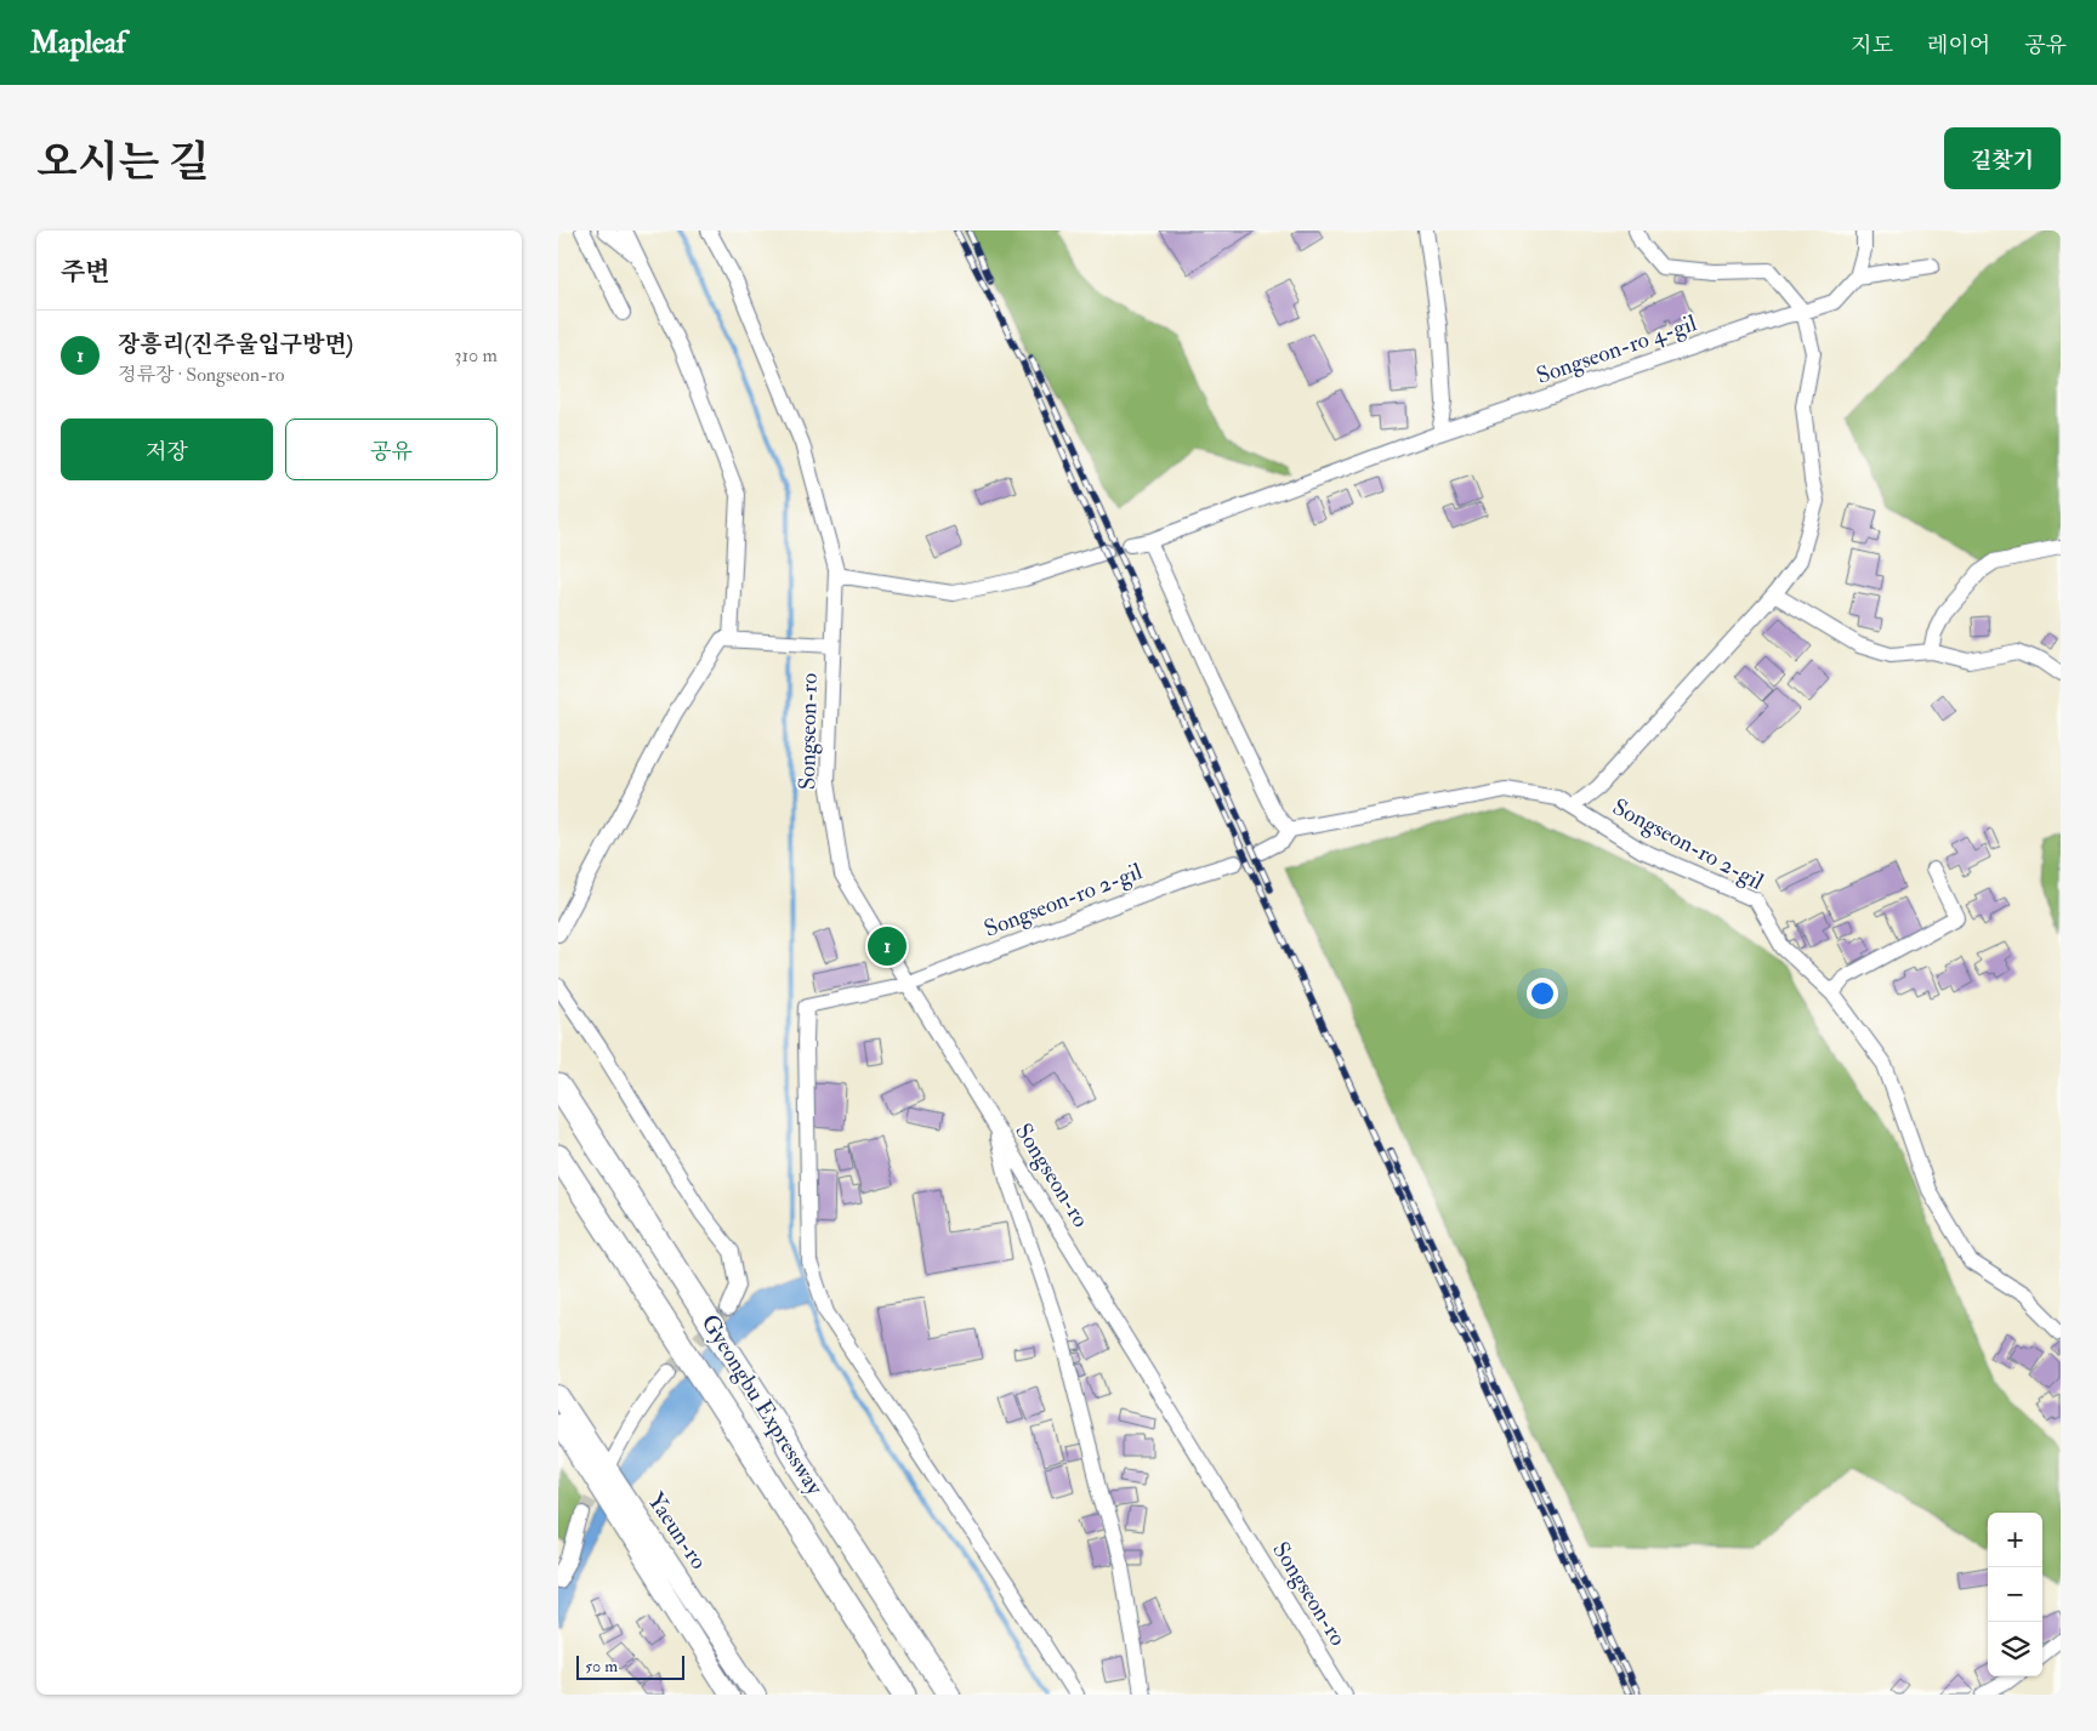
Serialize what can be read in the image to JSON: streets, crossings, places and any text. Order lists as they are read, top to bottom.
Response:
{
  "streets": {
    "highway": ["Gyeongbu Expressway"],
    "main road": ["Yaeun-ro"],
    "street": ["Songseon-ro 4-gil", "Songseon-ro", "Songseon-ro 2-gil"]
  },
  "crossings": [
    ["Songseon-ro", "Songseon-ro 2-gil"]
  ],
  "scale_bar": "50 m",
  "page": {
    "header": "Mapleaf",
    "nav": ["지도", "레이어", "공유"],
    "title": "오시는 길",
    "buttons": [
      "길찾기",
      ["저장", "공유"]
    ],
    "heading": "주변",
    "list": [
      {
        "mark": "1",
        "name": "장흥리(진주울입구방면)",
        "note": "정류장 · Songseon-ro",
        "value": "310 m"
      }
    ],
    "pins": "1",
    "map_buttons": ["+", "−"],
    "scale": "50 m"
  }
}
